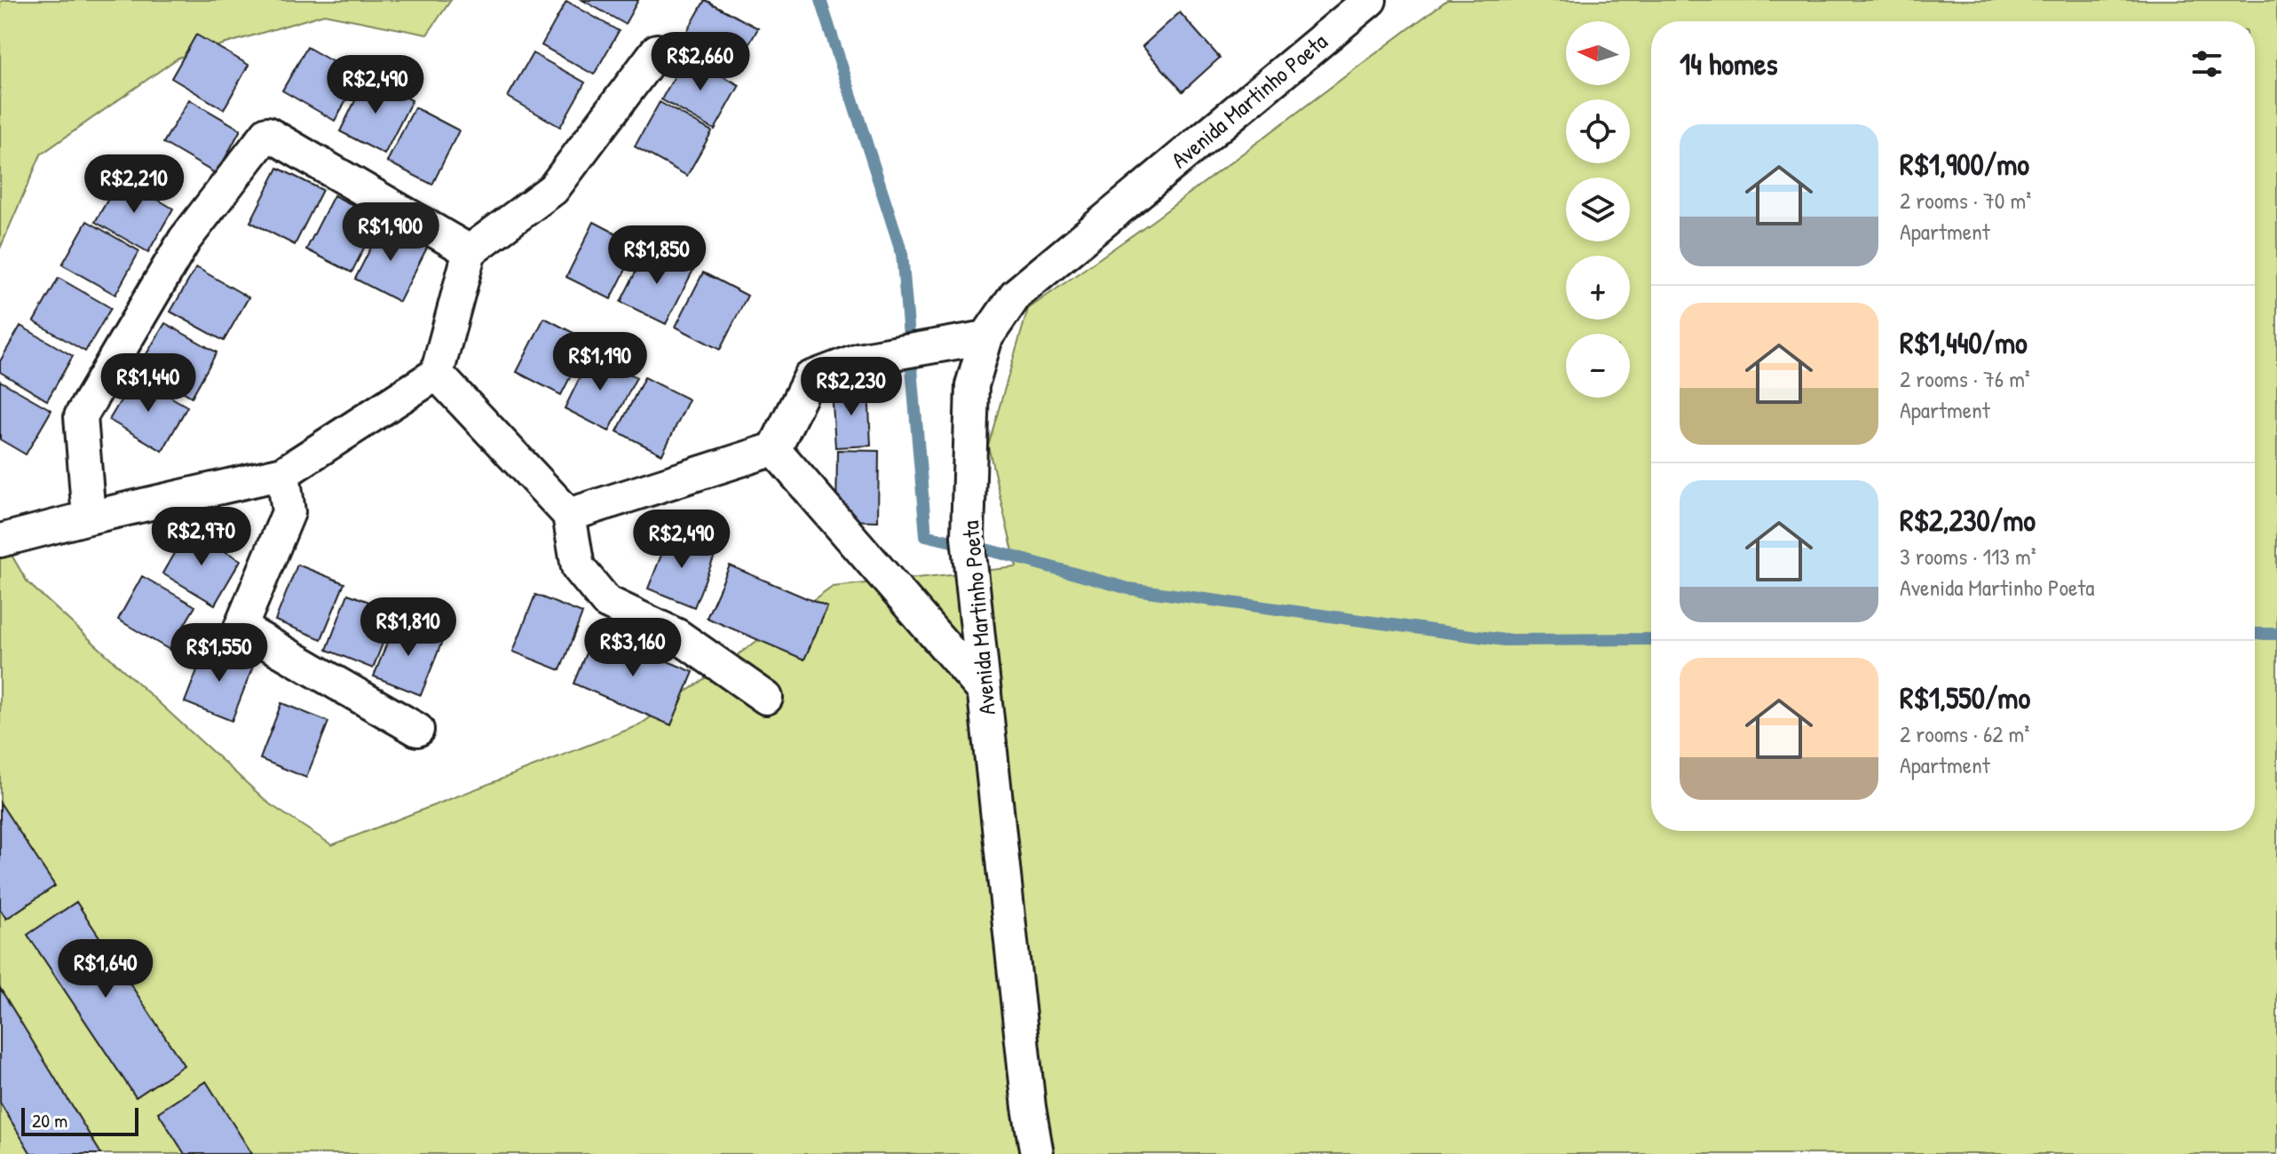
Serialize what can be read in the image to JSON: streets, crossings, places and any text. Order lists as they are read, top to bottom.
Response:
{
  "streets": {
    "street": ["Avenida Martinho Poeta"]
  },
  "scale_bar": "20 m",
  "north": "left",
  "page": {
    "map_buttons": ["+", "−"],
    "heading": "14 homes",
    "price": [
      "R$2,660",
      "R$2,490",
      "R$2,210",
      "R$1,900",
      "R$1,850",
      "R$1,190",
      "R$1,440",
      "R$2,230",
      "R$2,970",
      "R$2,490",
      "R$1,810",
      "R$3,160",
      "R$1,550",
      "R$1,640"
    ],
    "list": [
      {
        "name": "R$1,900/mo",
        "note": "2 rooms · 70 m² · Apartment"
      },
      {
        "name": "R$1,440/mo",
        "note": "2 rooms · 76 m² · Apartment"
      },
      {
        "name": "R$2,230/mo",
        "note": "3 rooms · 113 m² · Avenida Martinho Poeta"
      },
      {
        "name": "R$1,550/mo",
        "note": "2 rooms · 62 m² · Apartment"
      }
    ],
    "scale": "20 m"
  }
}
